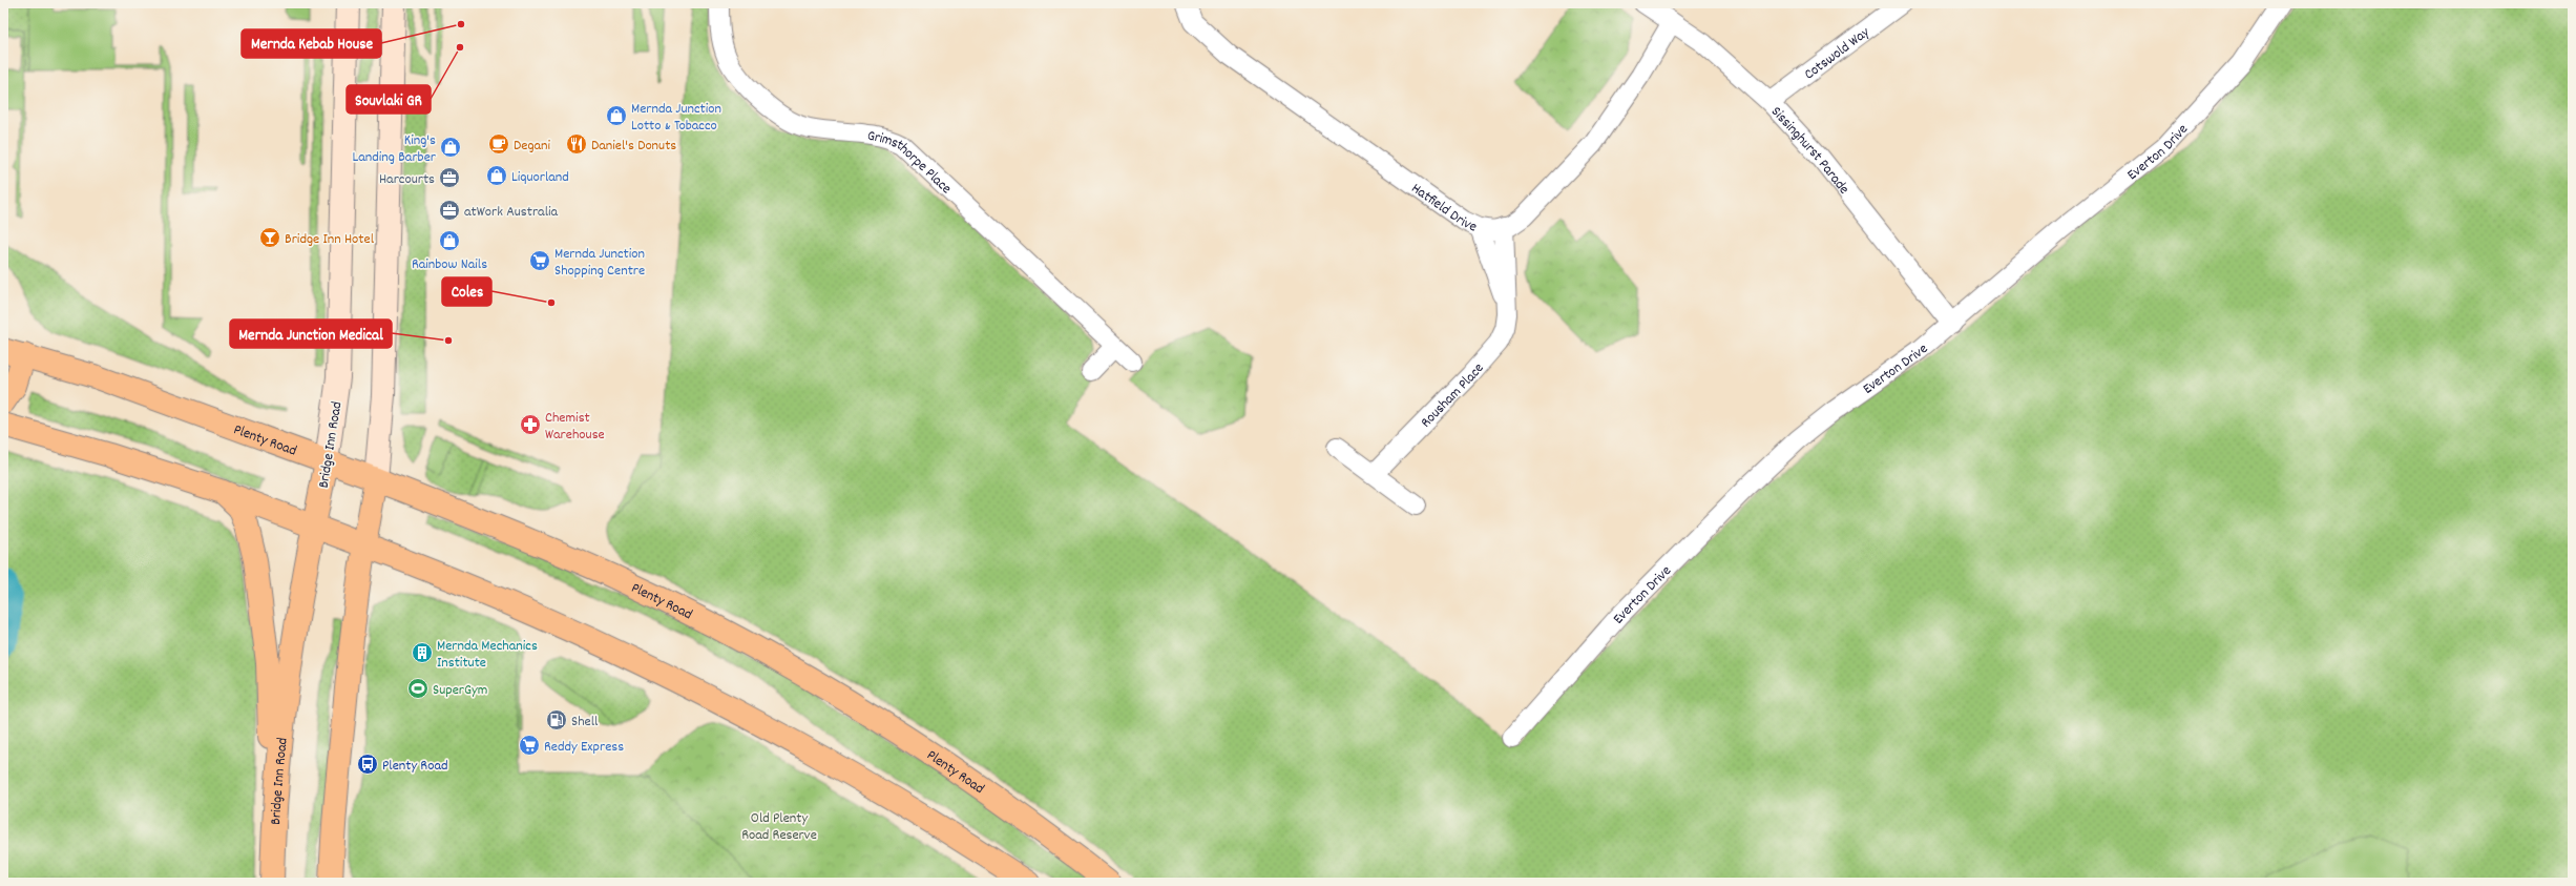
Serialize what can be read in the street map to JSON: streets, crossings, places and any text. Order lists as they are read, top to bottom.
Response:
{
  "streets": {
    "main road": ["Plenty Road", "Bridge Inn Road"],
    "street": [
      "Cotswold Way",
      "Sissinghurst Parade",
      "Everton Drive",
      "Grimsthorpe Place",
      "Hatfield Drive",
      "Rousham Place"
    ]
  },
  "crossings": [
    ["Cotswold Way", "Sissinghurst Parade"],
    ["Sissinghurst Parade", "Everton Drive"],
    ["Sissinghurst Parade", "Hatfield Drive"],
    ["Hatfield Drive", "Rousham Place"],
    ["Plenty Road", "Bridge Inn Road"]
  ],
  "parks": ["Old Plenty Road Reserve"],
  "places": {
    "other": [
      "Mernda Kebab House",
      "Souvlaki GR",
      "Coles",
      "Mernda Junction Medical"
    ],
    "shop": [
      "Mernda Junction Lotto & Tobacco",
      "King's Landing Barber",
      "Liquorland",
      "Rainbow Nails"
    ],
    "cafe": ["Degani"],
    "restaurant": ["Daniel's Donuts"],
    "office": ["Harcourts", "atWork Australia"],
    "bar": ["Bridge Inn Hotel"],
    "supermarket": ["Mernda Junction Shopping Centre", "Reddy Express"],
    "pharmacy": ["Chemist Warehouse"],
    "building": ["Mernda Mechanics Institute"],
    "sports": ["SuperGym"],
    "fuel station": ["Shell"],
    "bus stop": ["Plenty Road"]
  }
}
